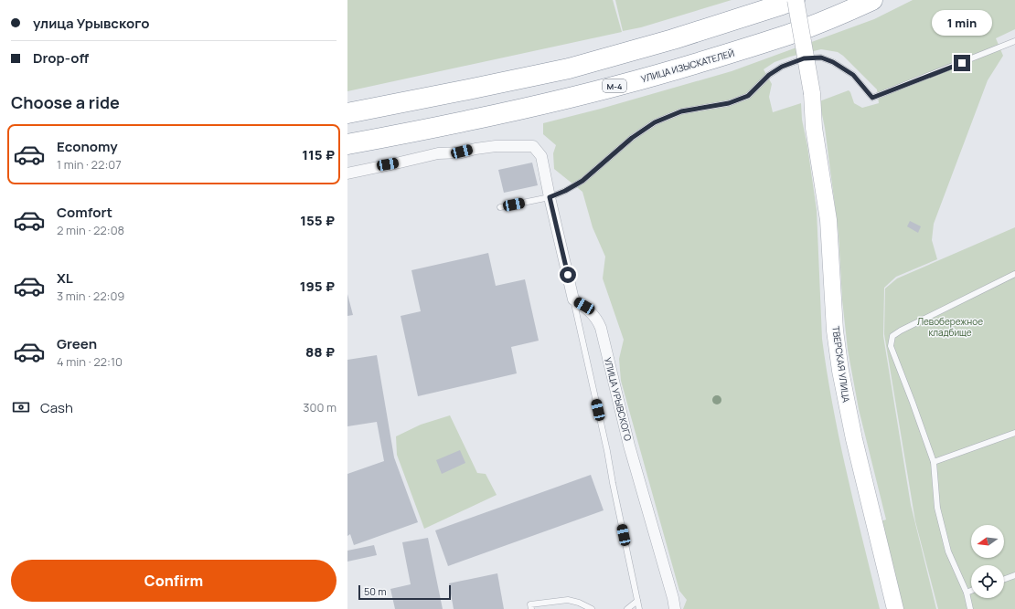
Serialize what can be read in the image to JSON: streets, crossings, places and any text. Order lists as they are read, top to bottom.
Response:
{
  "streets": {
    "highway": ["УЛИЦА ИЗЫСКАТЕЛЕЙ", "М-4"],
    "street": ["ТВЕРСКАЯ УЛИЦА", "УЛИЦА УРЫВСКОГО"]
  },
  "parks": ["Левобережное кладбище"],
  "scale_bar": "50 m",
  "north": "left",
  "page": {
    "banner": ["улица Урывского", "Drop-off"],
    "bubble": "1 min",
    "heading": "Choose a ride",
    "list": [
      {
        "name": "Economy",
        "note": "1 min · 22:07",
        "value": "115 ₽"
      },
      {
        "name": "Comfort",
        "note": "2 min · 22:08",
        "value": "155 ₽"
      },
      {
        "name": "XL",
        "note": "3 min · 22:09",
        "value": "195 ₽"
      },
      {
        "name": "Green",
        "note": "4 min · 22:10",
        "value": "88 ₽"
      }
    ],
    "pay": ["Cash", "300 m"],
    "buttons": "Confirm",
    "scale": "50 m"
  }
}
